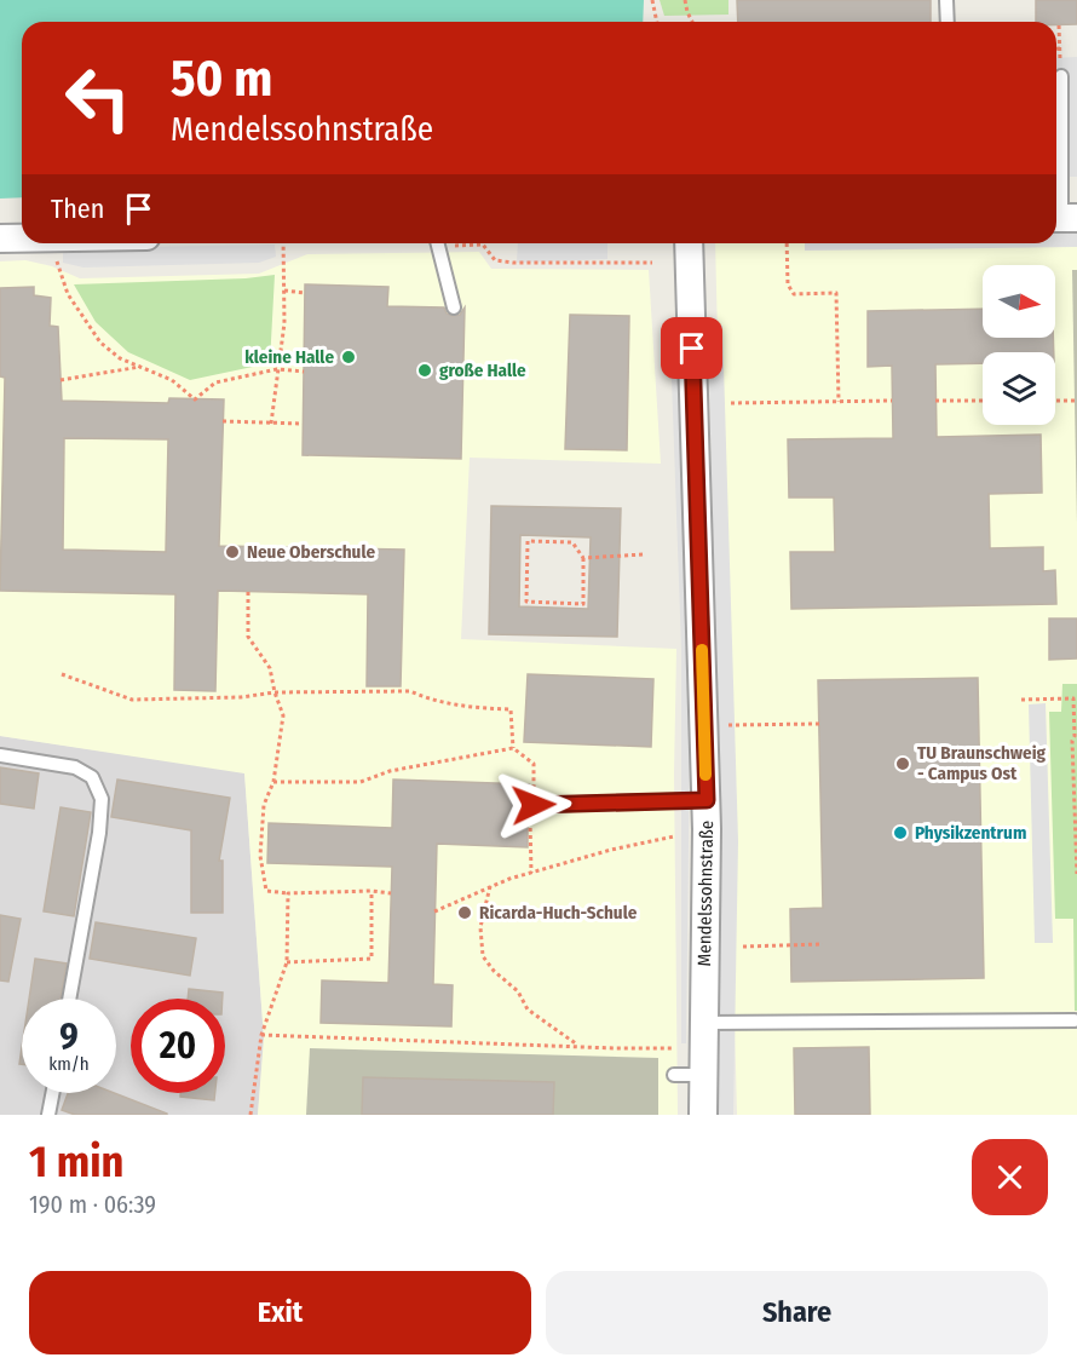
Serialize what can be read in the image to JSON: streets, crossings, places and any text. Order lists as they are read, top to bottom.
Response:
{
  "streets": {
    "street": ["Mendelssohnstraße"]
  },
  "places": [
    "kleine Halle",
    "große Halle",
    "Neue Oberschule",
    "TU Braunschweig - Campus Ost",
    "Physikzentrum",
    "Ricarda-Huch-Schule"
  ],
  "north": "right",
  "page": {
    "turn": ["50 m", "Mendelssohnstraße"],
    "then": "Then",
    "speed": "9 km/h",
    "limit": "20",
    "heading": ["1 min", "190 m · 06:39"],
    "buttons": ["Exit", "Share"]
  }
}
